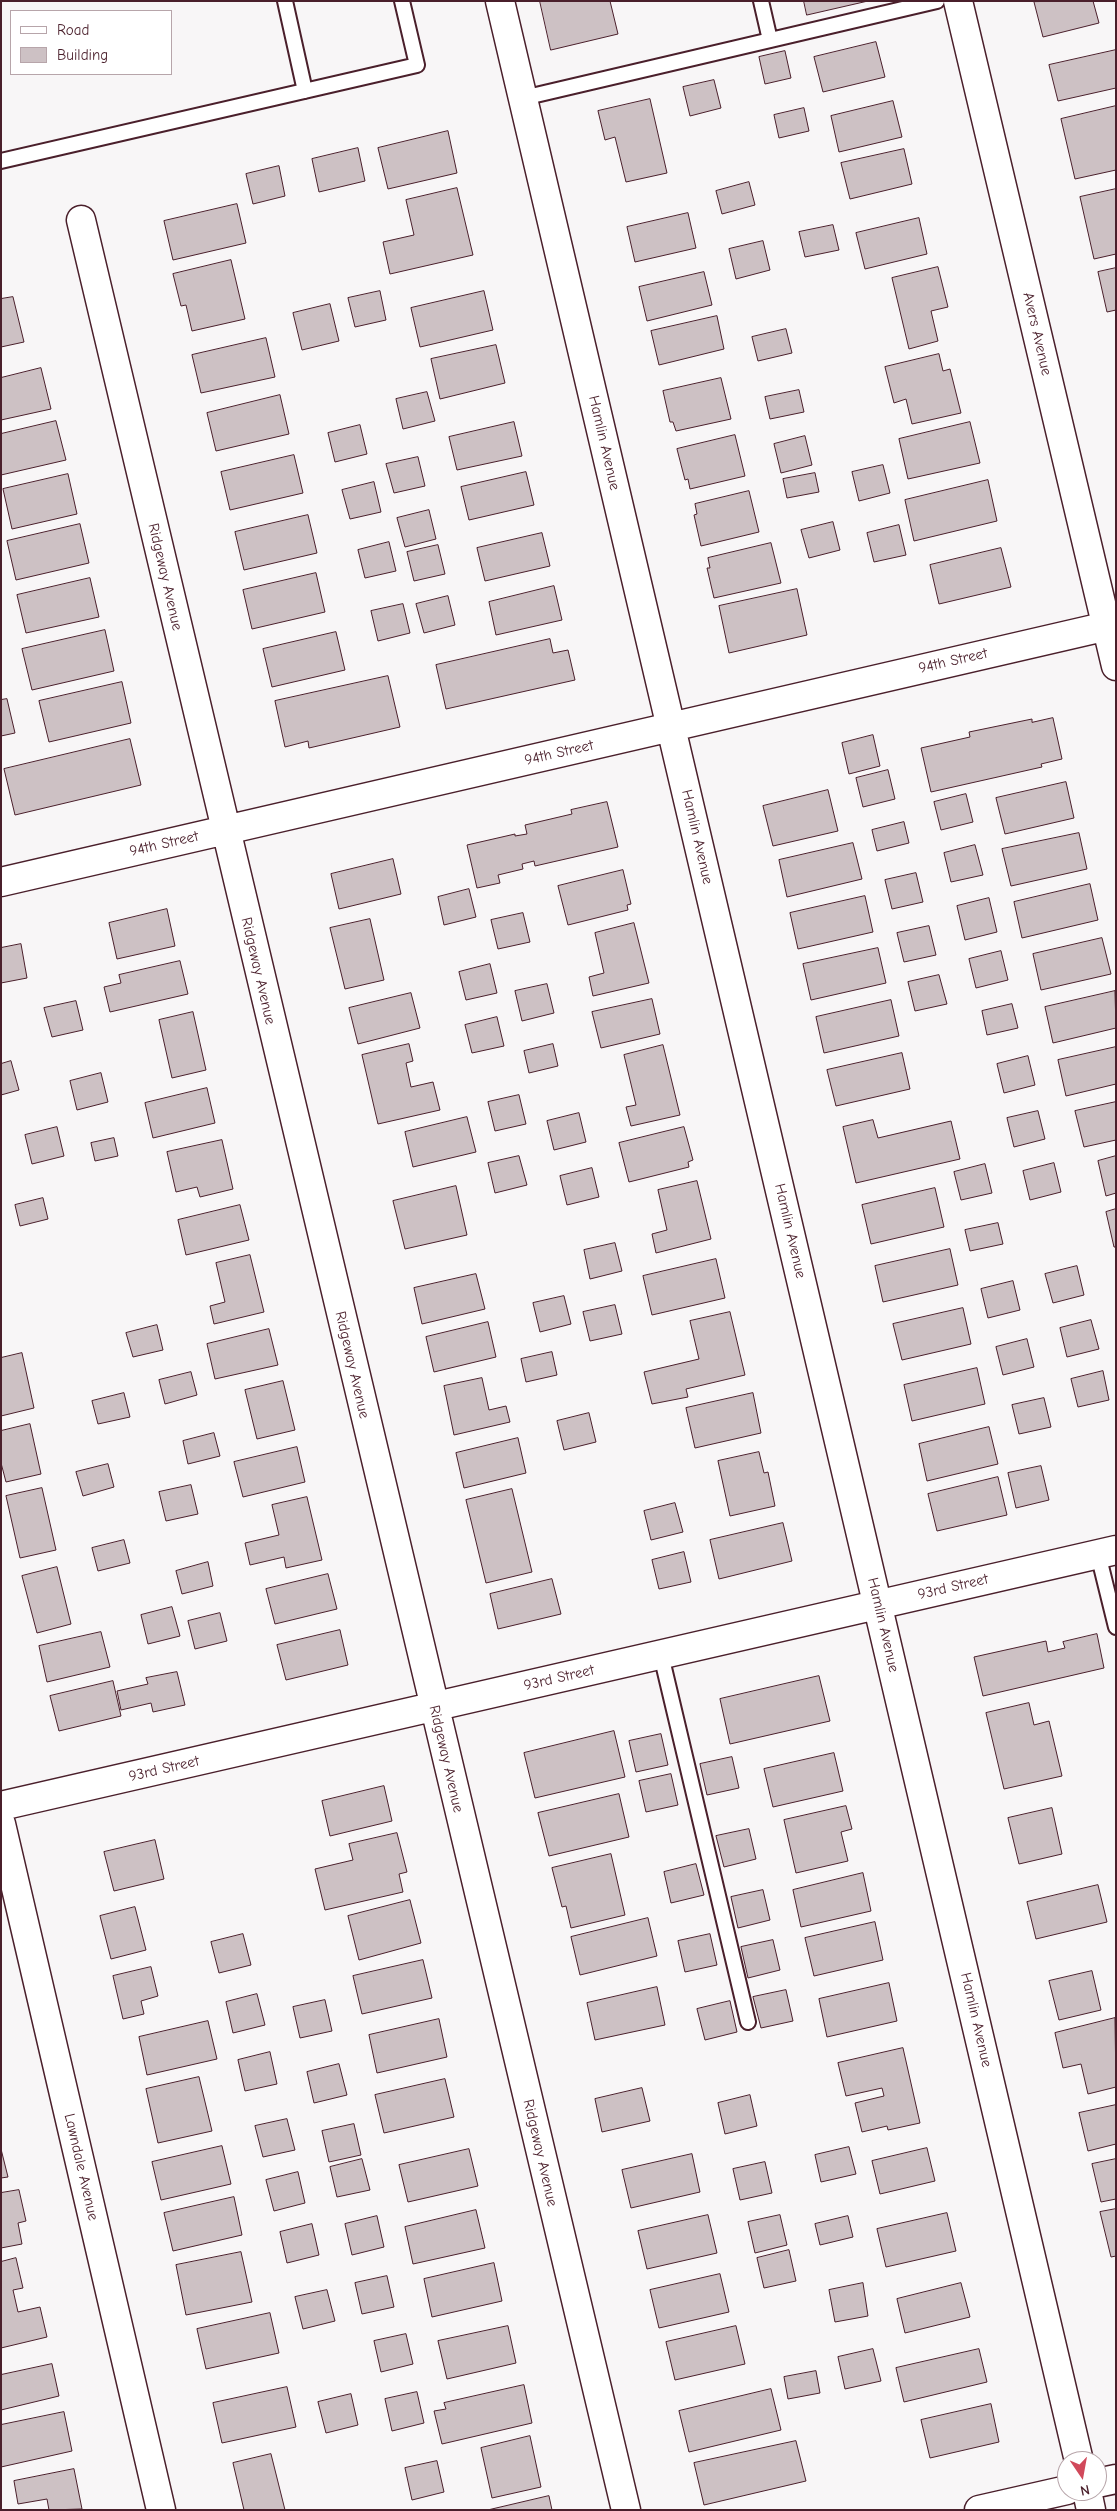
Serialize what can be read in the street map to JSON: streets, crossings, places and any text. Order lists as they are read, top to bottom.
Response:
{
  "streets": {
    "street": [
      "Avers Avenue",
      "Hamlin Avenue",
      "Ridgeway Avenue",
      "94th Street",
      "93rd Street",
      "Lawndale Avenue"
    ]
  },
  "crossings": [
    ["Avers Avenue", "94th Street"],
    ["Hamlin Avenue", "94th Street"],
    ["Hamlin Avenue", "93rd Street"],
    ["Ridgeway Avenue", "94th Street"],
    ["Ridgeway Avenue", "93rd Street"]
  ],
  "legend": ["Road", "Building"],
  "north": "bottom"
}
